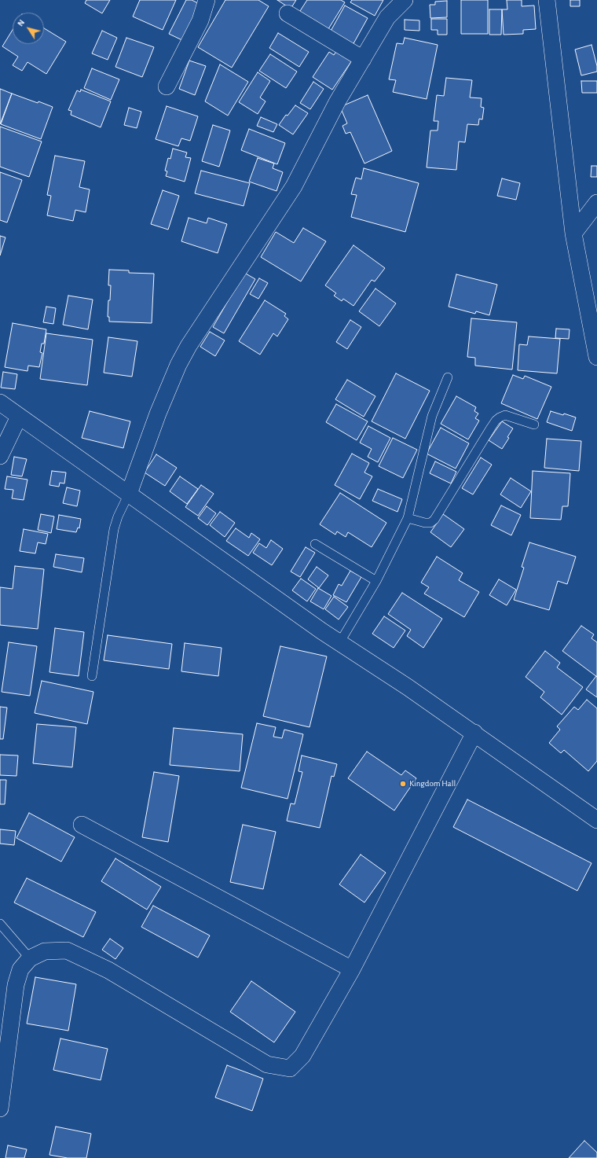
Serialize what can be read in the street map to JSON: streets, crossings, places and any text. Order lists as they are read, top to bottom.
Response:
{
  "places": ["Kingdom Hall"],
  "north": "top left"
}
